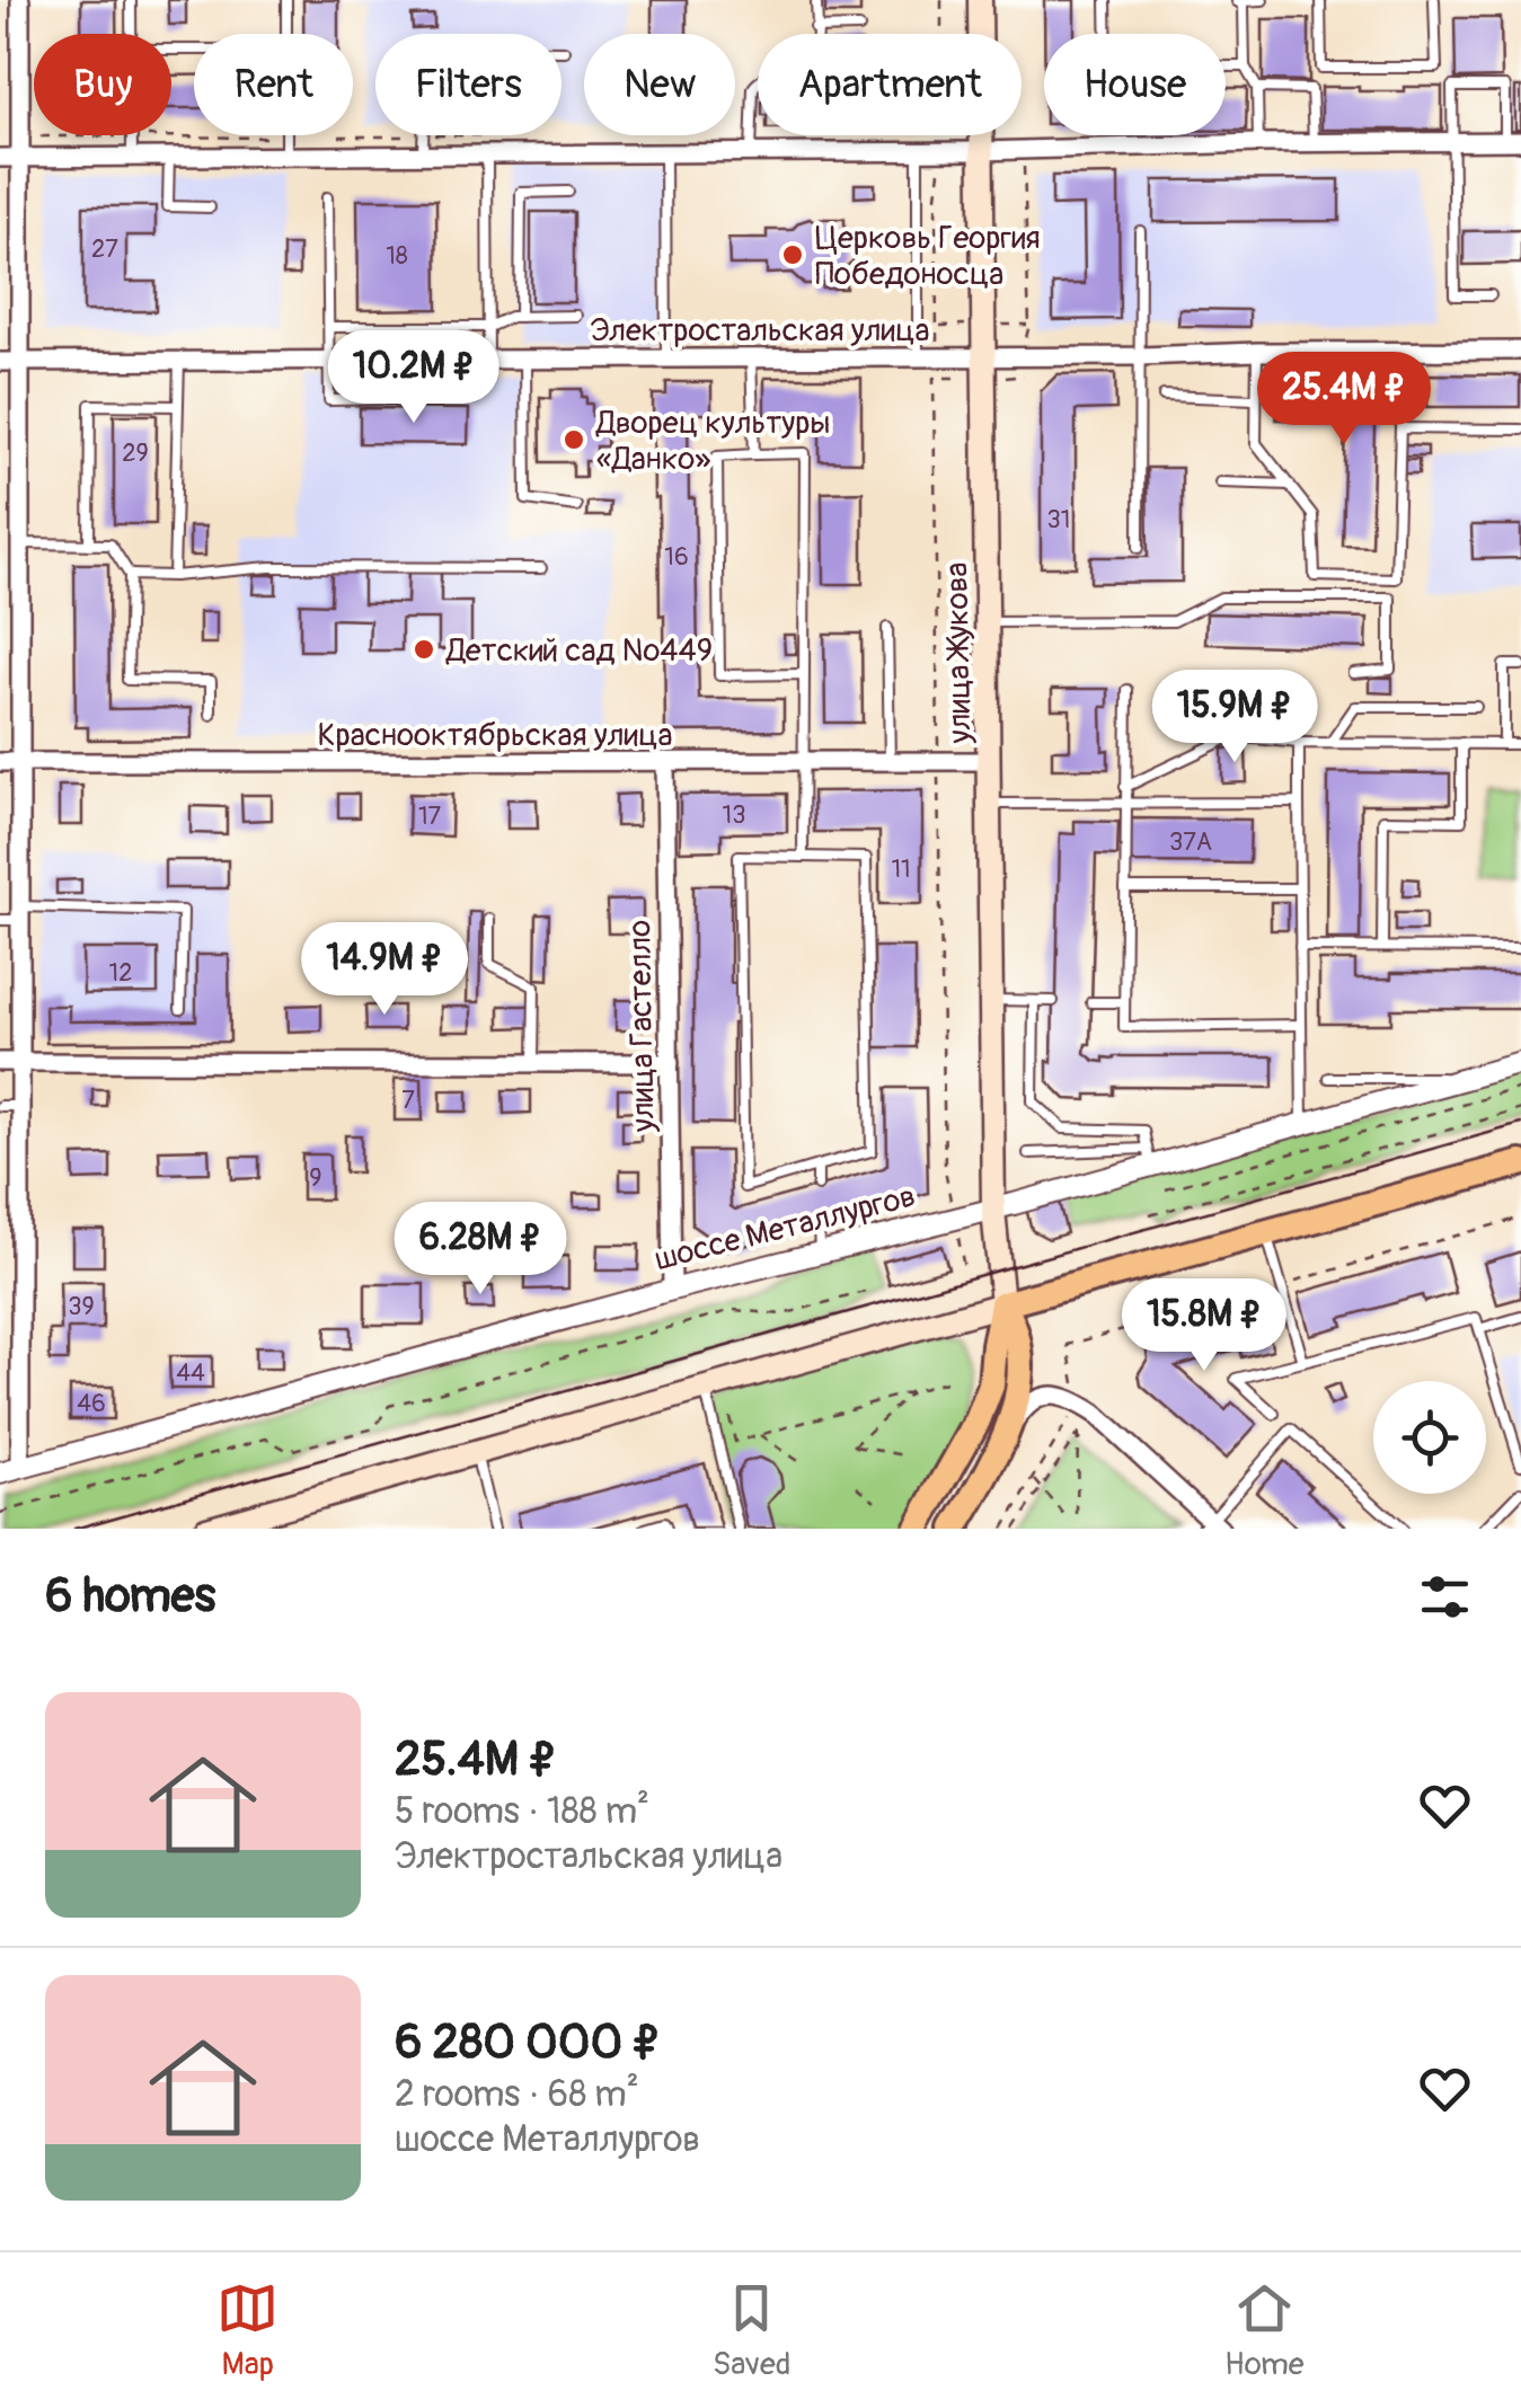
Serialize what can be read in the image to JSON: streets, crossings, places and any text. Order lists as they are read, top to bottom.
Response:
{
  "streets": {
    "main road": ["улица Жукова"],
    "street": [
      "Электростальская улица",
      "Краснооктябрьская улица",
      "улица Гастелло",
      "шоссе Металлургов"
    ]
  },
  "crossings": [
    ["Электростальская улица", "улица Жукова"],
    ["улица Жукова", "Краснооктябрьская улица"],
    ["улица Жукова", "шоссе Металлургов"],
    ["Краснооктябрьская улица", "улица Гастелло"],
    ["улица Гастелло", "шоссе Металлургов"]
  ],
  "places": ["Церковь Георгия Победоносца", "Дворец культуры «Данко»", "Детский сад №449"],
  "house_numbers": [
    "27",
    "18",
    "29",
    "31",
    "16",
    "13",
    "17",
    "37А",
    "11",
    "12",
    "7",
    "9",
    "39",
    "44",
    "46"
  ],
  "page": {
    "chip": [
      "Buy",
      "Rent",
      "Filters",
      "New",
      "Apartment",
      "House"
    ],
    "price": [
      "10.2M ₽",
      "25.4M ₽",
      "15.9M ₽",
      "14.9M ₽",
      "6.28M ₽",
      "15.8M ₽"
    ],
    "heading": "6 homes",
    "list": [
      {
        "name": "25.4M ₽",
        "note": "5 rooms · 188 m² · Электростальская улица"
      },
      {
        "name": "6 280 000 ₽",
        "note": "2 rooms · 68 m² · шоссе Металлургов"
      }
    ],
    "tabs": ["Map", "Saved", "Home"]
  }
}
